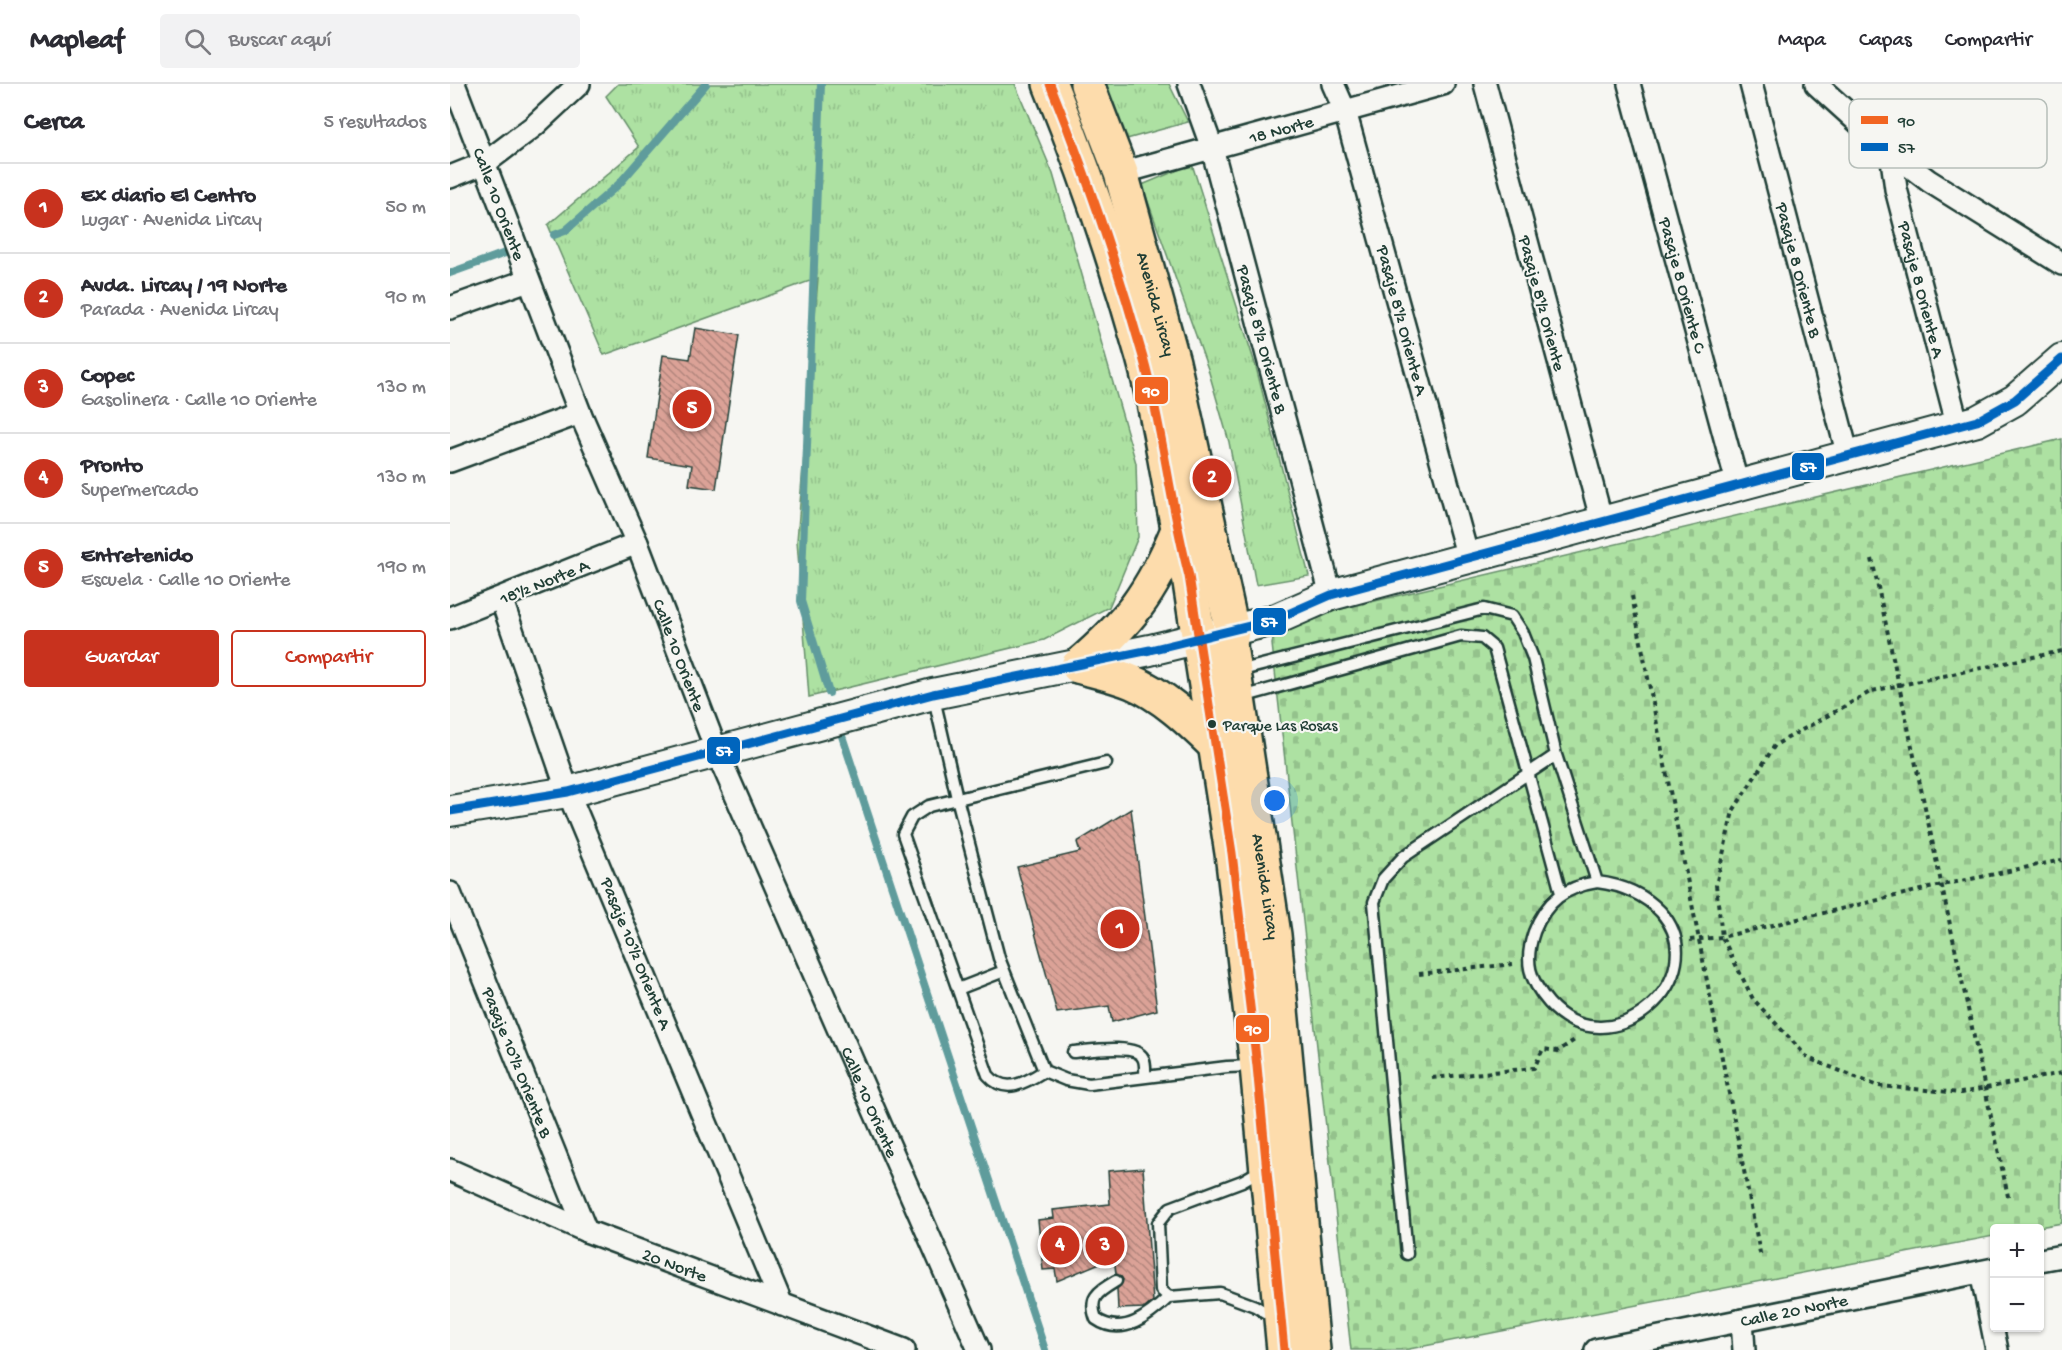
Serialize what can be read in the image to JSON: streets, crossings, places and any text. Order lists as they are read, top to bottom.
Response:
{
  "streets": {
    "main road": ["Avenida Lircay"],
    "street": [
      "18 Norte",
      "Calle 10 Oriente",
      "Pasaje 8 Oriente B",
      "Pasaje 8 Oriente C",
      "Pasaje 8 Oriente A",
      "Pasaje 8½ Oriente",
      "Pasaje 8½ Oriente A",
      "Pasaje 8½ Oriente B",
      "18½ Norte A",
      "Pasaje 10½ Oriente A",
      "Pasaje 10½ Oriente B",
      "20 Norte",
      "Calle 20 Norte"
    ]
  },
  "crossings": [
    ["18 Norte", "Avenida Lircay"],
    ["18 Norte", "Pasaje 8½ Oriente A"],
    ["18 Norte", "Pasaje 8½ Oriente B"],
    ["Calle 10 Oriente", "18½ Norte A"],
    ["18½ Norte A", "Pasaje 10½ Oriente A"],
    ["Pasaje 10½ Oriente A", "20 Norte"],
    ["Pasaje 10½ Oriente B", "20 Norte"]
  ],
  "places": ["Parque Las Rosas"],
  "lines": ["transit line 90", "transit line 57"],
  "legend": ["90", "57"],
  "page": {
    "header": "Mapleaf",
    "search": "Buscar aquí",
    "nav": ["Mapa", "Capas", "Compartir"],
    "heading": ["Cerca", "5 resultados"],
    "list": [
      {
        "mark": "1",
        "name": "Ex diario El Centro",
        "note": "Lugar · Avenida Lircay",
        "value": "50 m"
      },
      {
        "mark": "2",
        "name": "Avda. Lircay / 19 Norte",
        "note": "Parada · Avenida Lircay",
        "value": "90 m"
      },
      {
        "mark": "3",
        "name": "Copec",
        "note": "Gasolinera · Calle 10 Oriente",
        "value": "130 m"
      },
      {
        "mark": "4",
        "name": "Pronto",
        "note": "Supermercado",
        "value": "130 m"
      },
      {
        "mark": "5",
        "name": "Entretenido",
        "note": "Escuela · Calle 10 Oriente",
        "value": "190 m"
      }
    ],
    "pins": [
      "5",
      "2",
      "1",
      "4",
      "3"
    ],
    "buttons": ["Guardar", "Compartir"],
    "map_buttons": ["+", "−"]
  }
}
